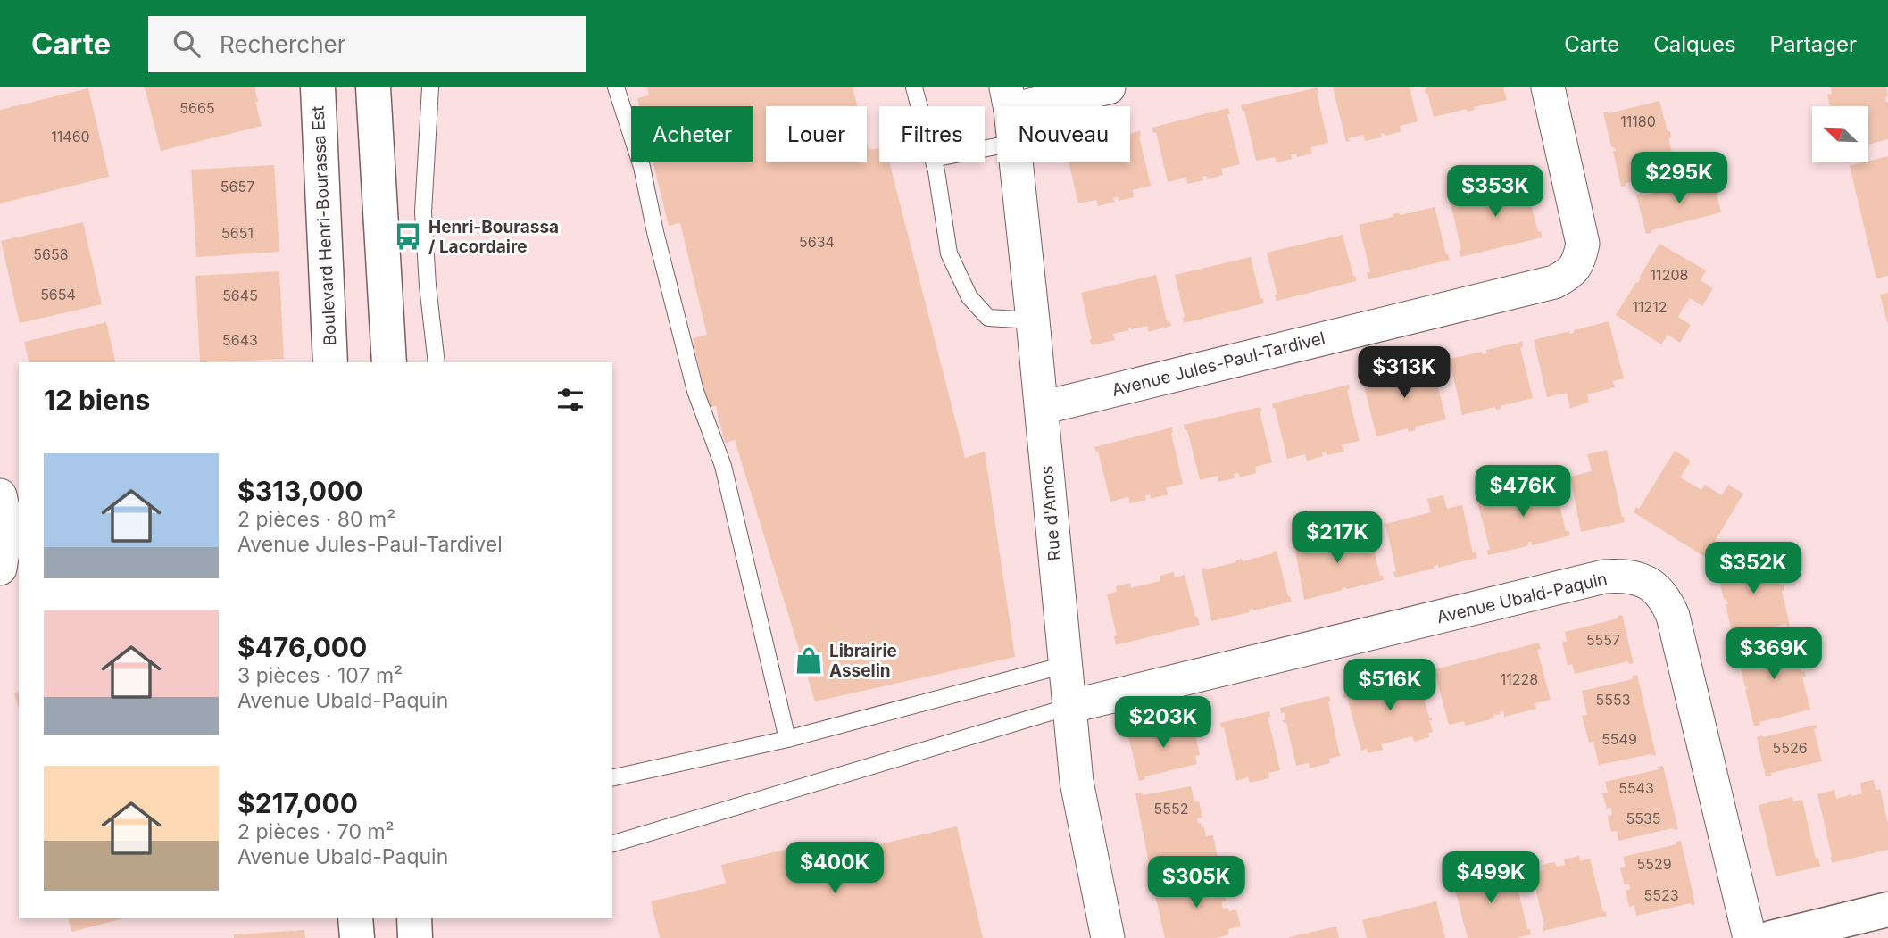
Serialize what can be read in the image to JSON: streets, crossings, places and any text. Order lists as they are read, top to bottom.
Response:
{
  "streets": {
    "main road": ["Boulevard Henri-Bourassa Est"],
    "street": ["Avenue Jules-Paul-Tardivel", "Rue d'Amos", "Avenue Ubald-Paquin"]
  },
  "crossings": [
    ["Avenue Jules-Paul-Tardivel", "Rue d'Amos"],
    ["Rue d'Amos", "Avenue Ubald-Paquin"]
  ],
  "places": {
    "bus stop": ["Henri-Bourassa / Lacordaire"],
    "shop": ["Librairie Asselin"]
  },
  "house_numbers": [
    "5665",
    "11180",
    "11460",
    "5657",
    "5651",
    "5634",
    "5658",
    "11208",
    "5654",
    "5645",
    "11212",
    "5643",
    "5557",
    "11228",
    "5553",
    "5549",
    "5526",
    "5543",
    "5552",
    "5535",
    "5529",
    "5523"
  ],
  "north": "top left",
  "page": {
    "header": "Carte",
    "search": "Rechercher",
    "nav": ["Carte", "Calques", "Partager"],
    "chip": [
      "Acheter",
      "Louer",
      "Filtres",
      "Nouveau"
    ],
    "price": [
      "$295K",
      "$353K",
      "$313K",
      "$476K",
      "$217K",
      "$352K",
      "$369K",
      "$516K",
      "$203K",
      "$400K",
      "$499K",
      "$305K"
    ],
    "heading": "12 biens",
    "list": [
      {
        "name": "$313,000",
        "note": "2 pièces · 80 m² · Avenue Jules-Paul-Tardivel"
      },
      {
        "name": "$476,000",
        "note": "3 pièces · 107 m² · Avenue Ubald-Paquin"
      },
      {
        "name": "$217,000",
        "note": "2 pièces · 70 m² · Avenue Ubald-Paquin"
      }
    ]
  }
}
